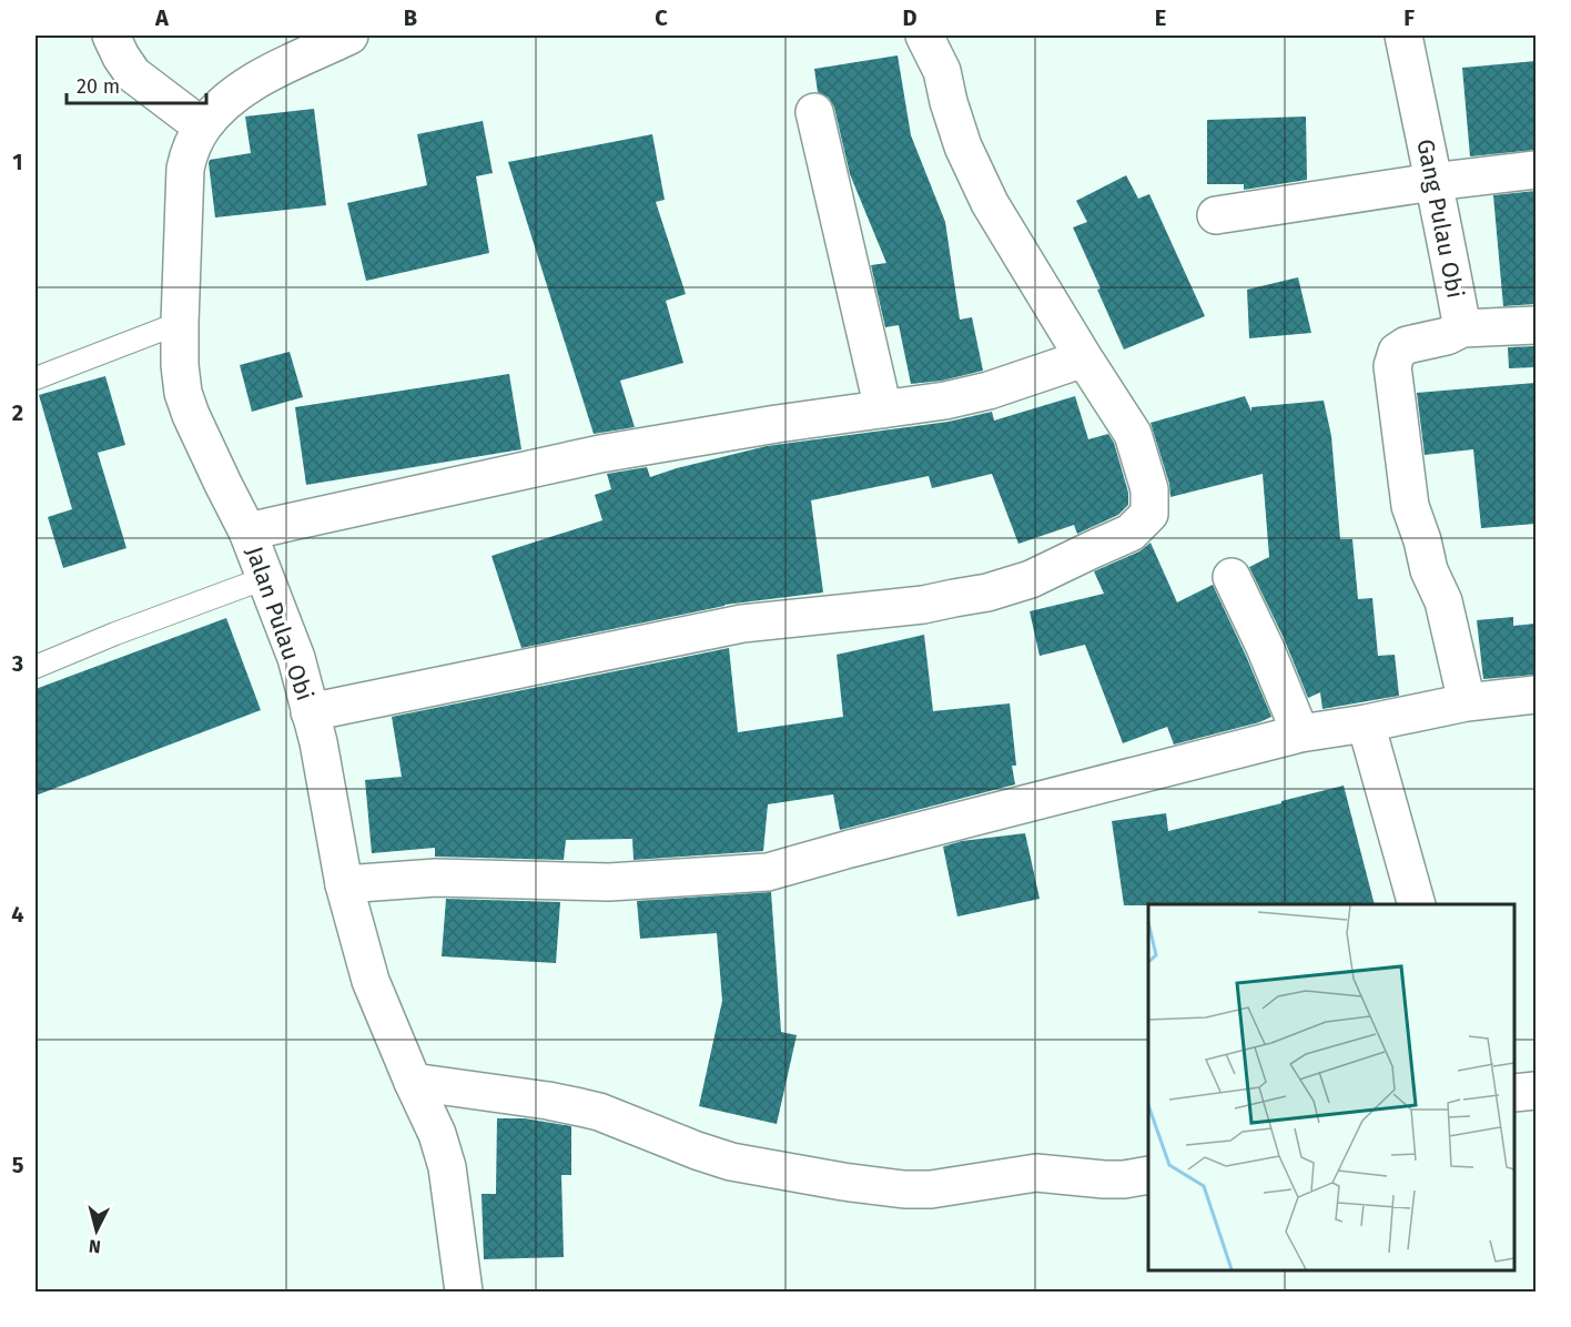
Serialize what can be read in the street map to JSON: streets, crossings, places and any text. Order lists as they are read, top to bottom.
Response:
{
  "streets": {
    "street": ["Gang Pulau Obi", "Jalan Pulau Obi"]
  },
  "scale_bar": "20 m",
  "north": "bottom",
  "grid": {
    "columns": [
      "A",
      "B",
      "C",
      "D",
      "E",
      "F"
    ],
    "rows": [
      "1",
      "2",
      "3",
      "4",
      "5"
    ]
  }
}
